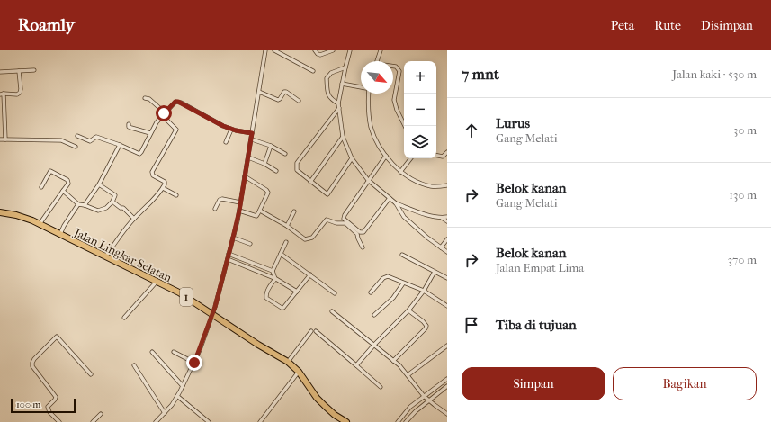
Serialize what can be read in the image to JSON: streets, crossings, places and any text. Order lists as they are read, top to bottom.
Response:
{
  "streets": {
    "highway": ["Jalan Lingkar Selatan", "1"]
  },
  "scale_bar": "100 m",
  "north": "bottom right",
  "page": {
    "header": "Roamly",
    "nav": ["Peta", "Rute", "Disimpan"],
    "heading": ["7 mnt", "Jalan kaki · 530 m"],
    "map_buttons": ["+", "−"],
    "list": [
      ["Lurus", "Gang Melati", "30 m"],
      ["Belok kanan", "Gang Melati", "130 m"],
      ["Belok kanan", "Jalan Empat Lima", "370 m"],
      "Tiba di tujuan"
    ],
    "buttons": ["Simpan", "Bagikan"],
    "scale": "100 m"
  }
}
